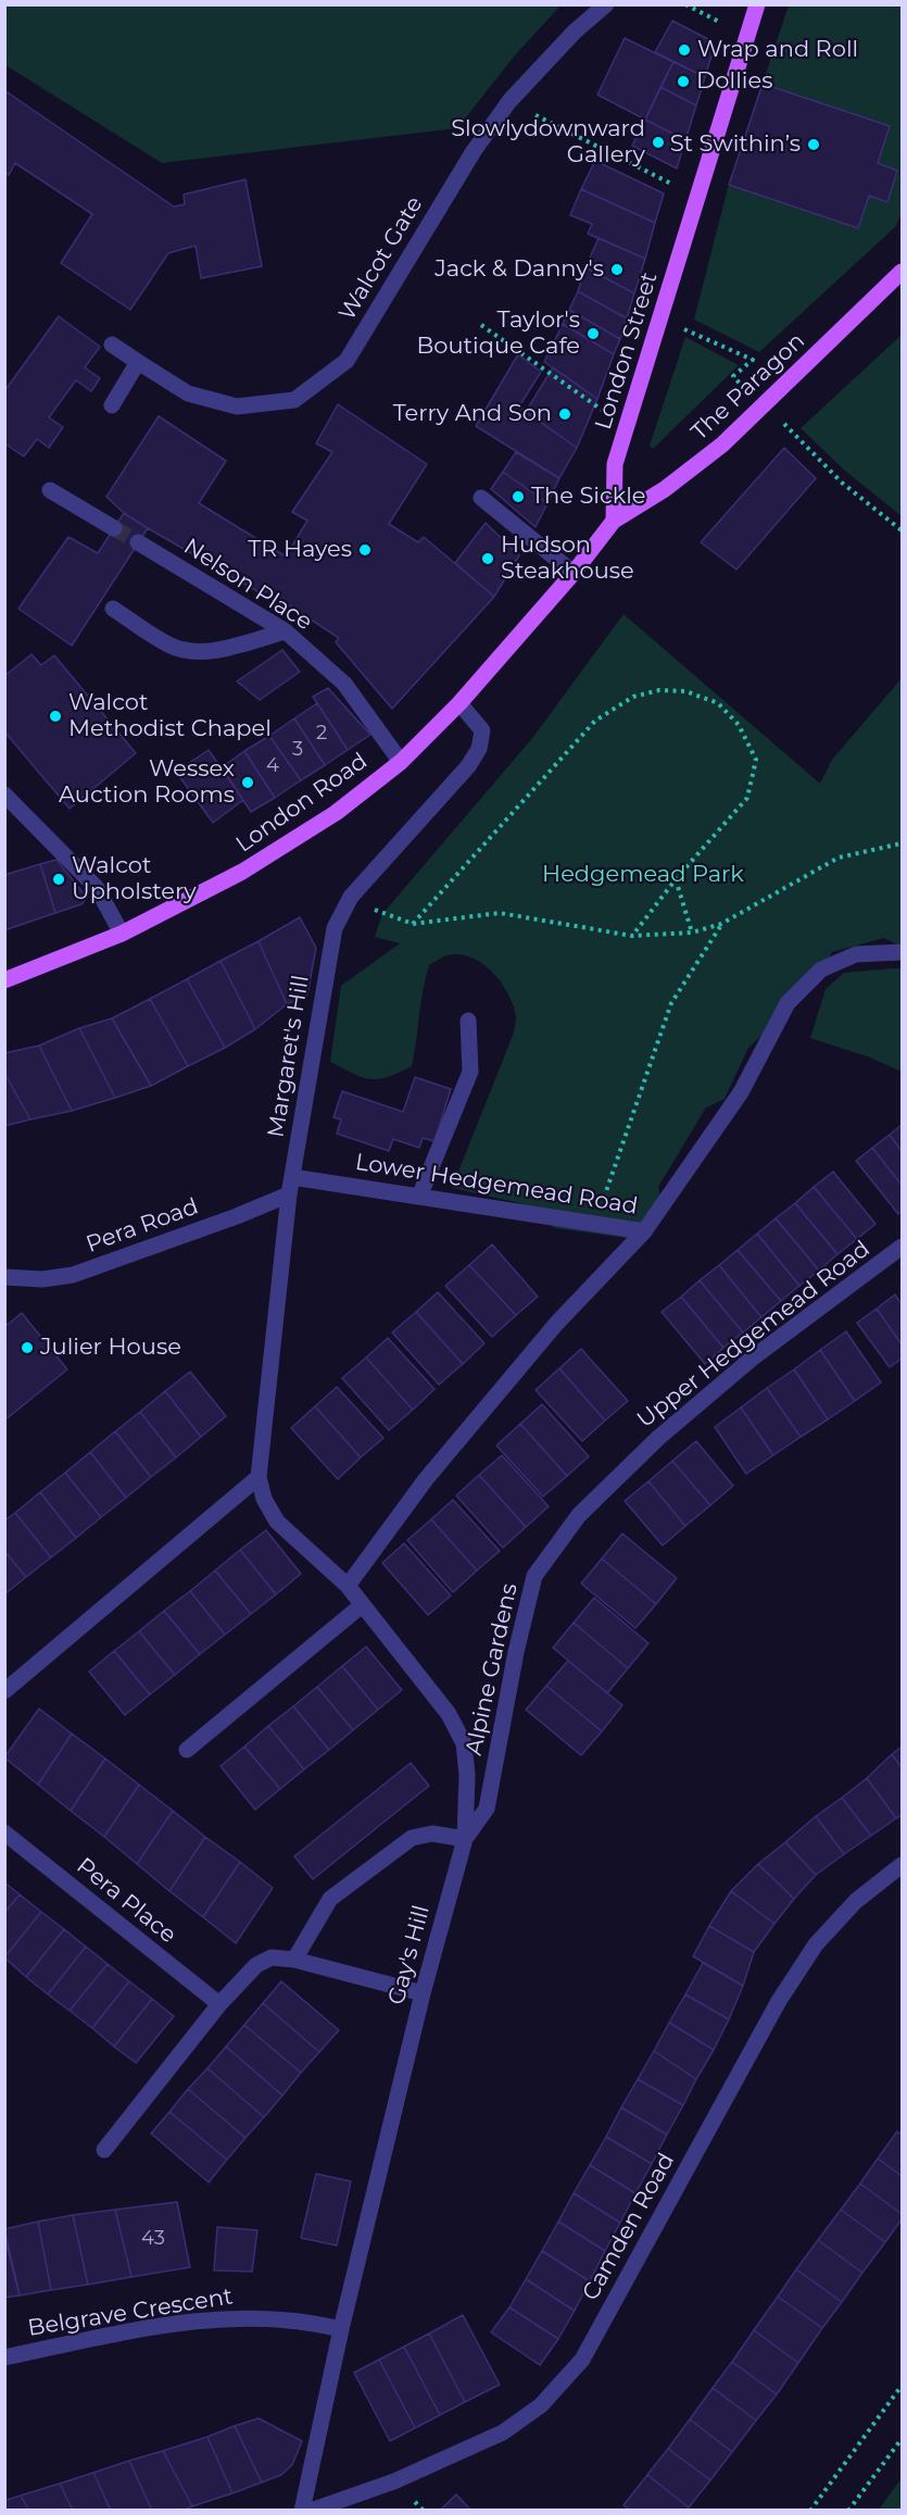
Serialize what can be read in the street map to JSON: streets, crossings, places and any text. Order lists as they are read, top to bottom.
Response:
{
  "streets": {
    "main road": ["London Street", "The Paragon", "London Road"],
    "street": [
      "Walcot Gate",
      "Nelson Place",
      "Margaret's Hill",
      "Lower Hedgemead Road",
      "Pera Road",
      "Upper Hedgemead Road",
      "Alpine Gardens",
      "Pera Place",
      "Gay's Hill",
      "Camden Road",
      "Belgrave Crescent"
    ]
  },
  "crossings": [
    ["London Street", "The Paragon"],
    ["London Street", "London Road"],
    ["The Paragon", "London Road"],
    ["Nelson Place", "London Road"],
    ["London Road", "Margaret's Hill"],
    ["Margaret's Hill", "Lower Hedgemead Road"],
    ["Margaret's Hill", "Pera Road"],
    ["Margaret's Hill", "Gay's Hill"],
    ["Upper Hedgemead Road", "Alpine Gardens"],
    ["Alpine Gardens", "Gay's Hill"],
    ["Gay's Hill", "Belgrave Crescent"]
  ],
  "parks": ["Hedgemead Park"],
  "places": [
    "Wrap and Roll",
    "Dollies",
    "Slowlydownward Gallery",
    "St Swithin’s",
    "Jack & Danny's",
    "Taylor's Boutique Cafe",
    "Terry And Son",
    "The Sickle",
    "TR Hayes",
    "Hudson Steakhouse",
    "Walcot Methodist Chapel",
    "Wessex Auction Rooms",
    "Walcot Upholstery",
    "Julier House"
  ],
  "house_numbers": [
    "2",
    "3",
    "4",
    "43"
  ]
}
